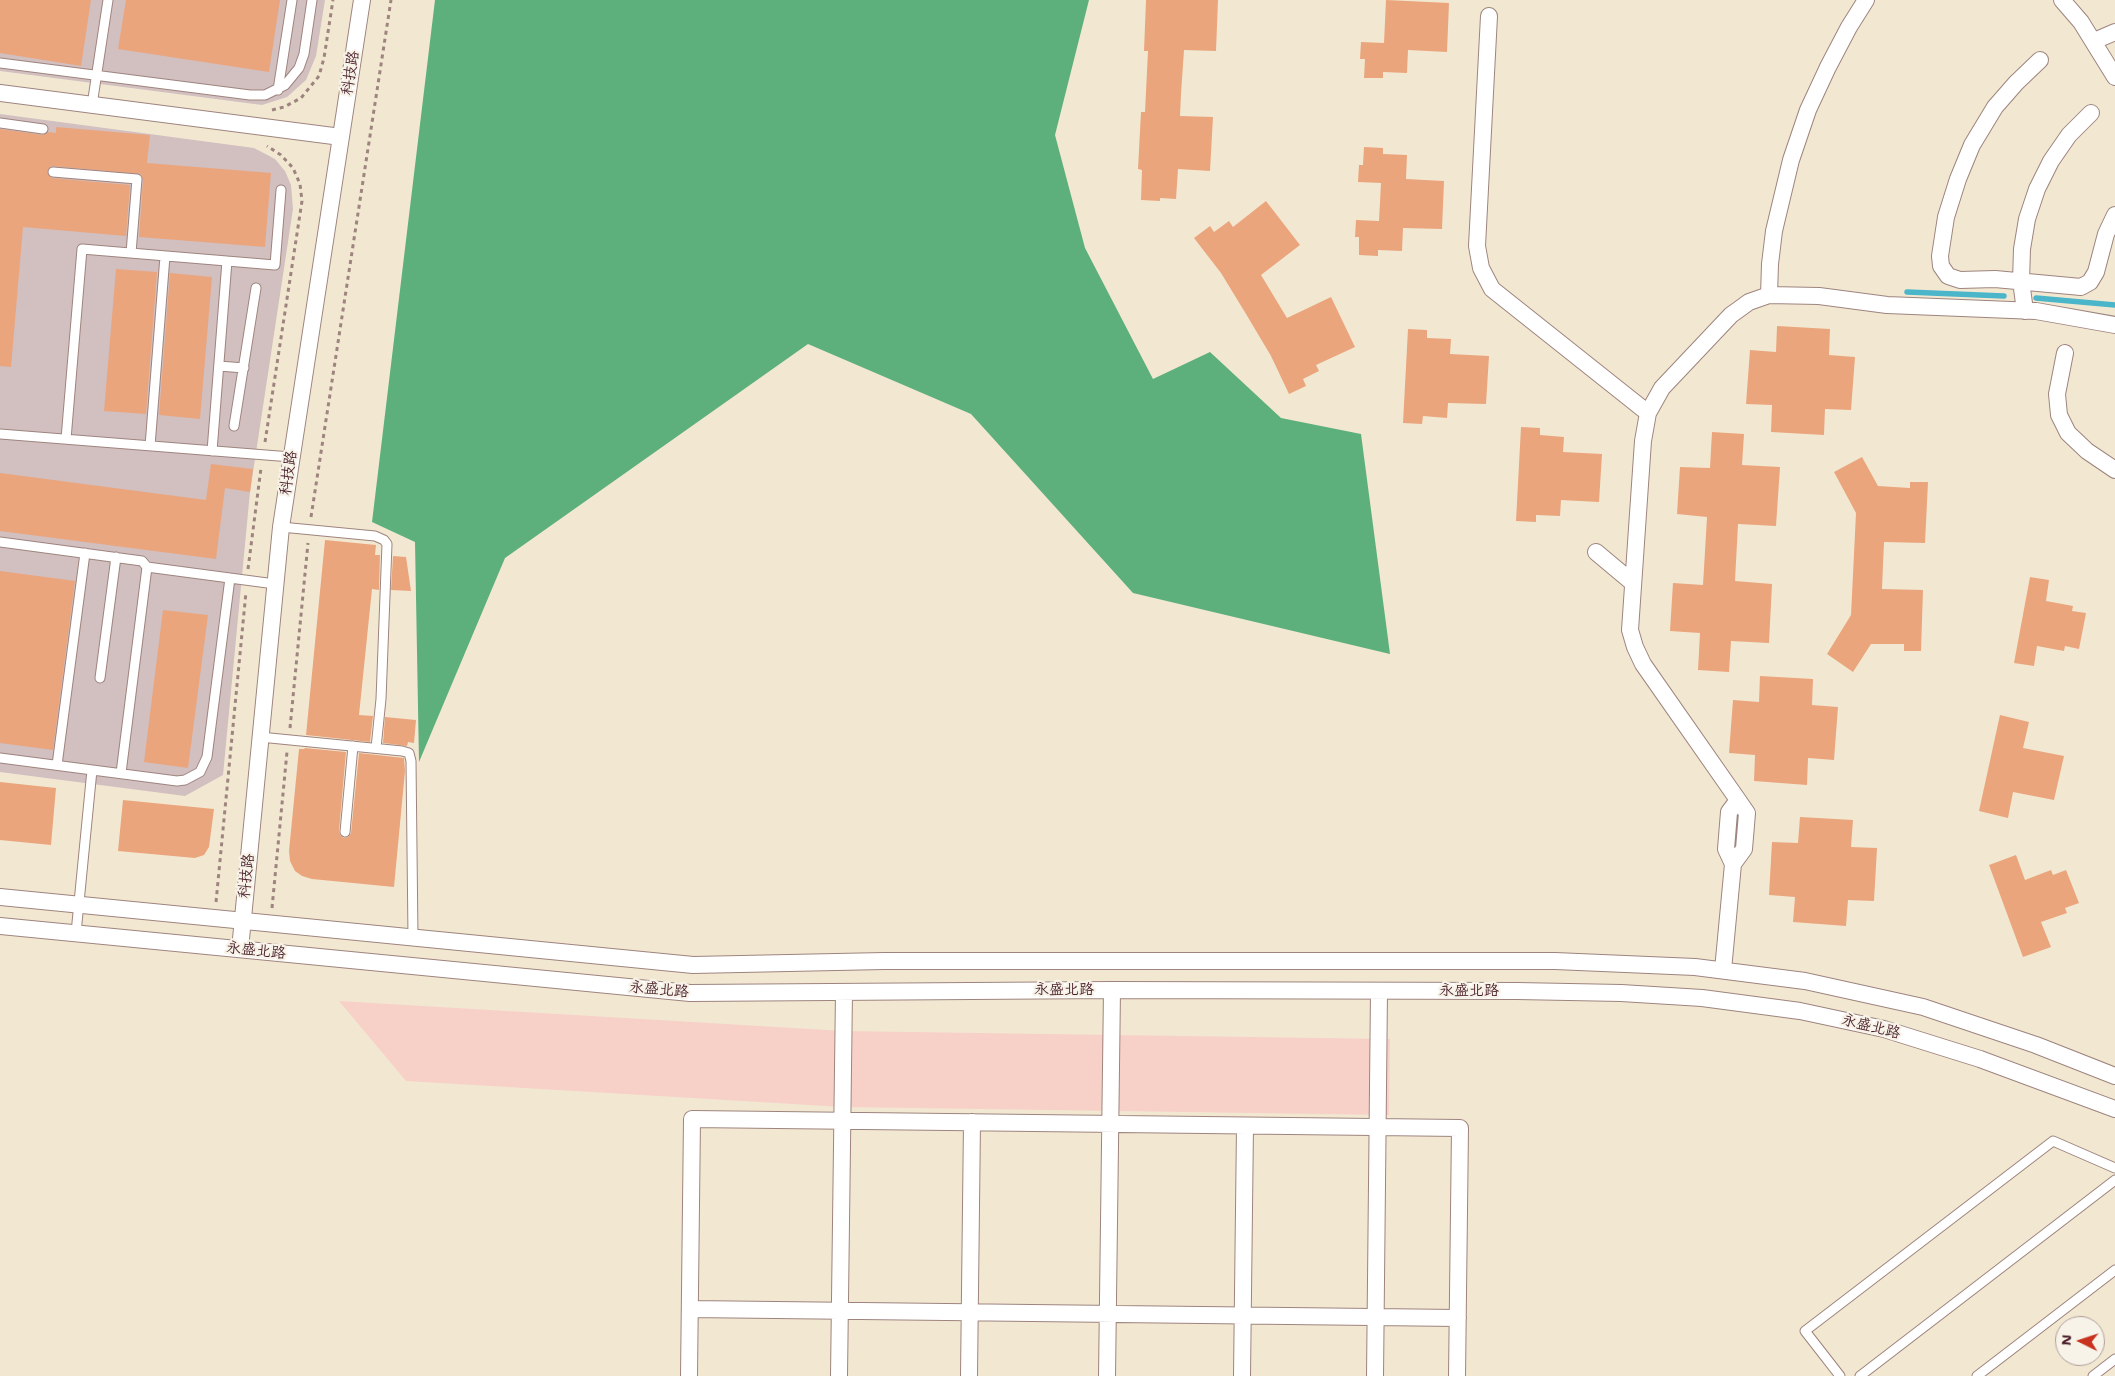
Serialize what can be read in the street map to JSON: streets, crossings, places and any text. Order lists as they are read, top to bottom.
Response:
{
  "streets": {
    "street": ["科技路", "永盛北路"]
  },
  "crossings": [
    ["科技路", "永盛北路"]
  ],
  "north": "left"
}
